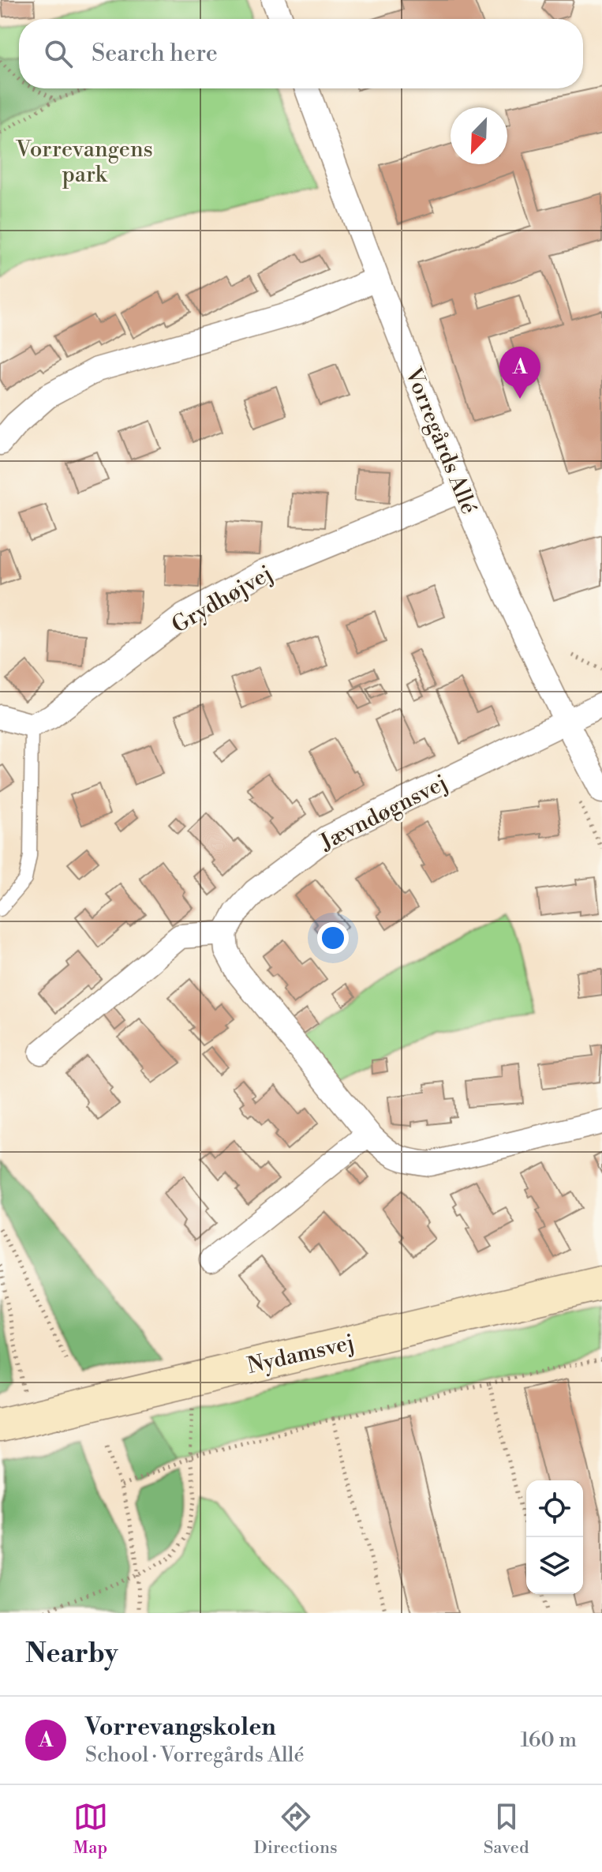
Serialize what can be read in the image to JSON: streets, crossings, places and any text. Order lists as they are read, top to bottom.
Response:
{
  "streets": {
    "street": [
      "Vorregårds Allé",
      "Grydhøjvej",
      "Jævndøgnsvej",
      "Nydamsvej"
    ]
  },
  "crossings": [
    ["Vorregårds Allé", "Grydhøjvej"],
    ["Vorregårds Allé", "Jævndøgnsvej"]
  ],
  "parks": ["Vorrevangens park"],
  "north": "bottom left",
  "page": {
    "search": "Search here",
    "pins": "A",
    "heading": "Nearby",
    "list": [
      {
        "mark": "A",
        "name": "Vorrevangskolen",
        "note": "School · Vorregårds Allé",
        "value": "160 m"
      }
    ],
    "nav": ["Map", "Directions", "Saved"]
  }
}
